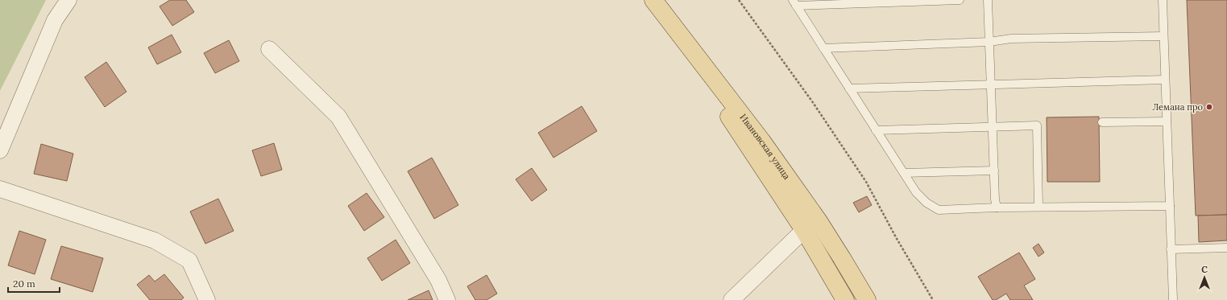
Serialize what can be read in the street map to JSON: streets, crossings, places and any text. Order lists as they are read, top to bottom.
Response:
{
  "streets": {
    "main road": ["Ивановская улица"]
  },
  "places": ["Лемана про"],
  "scale_bar": "20 m",
  "north": "top"
}
